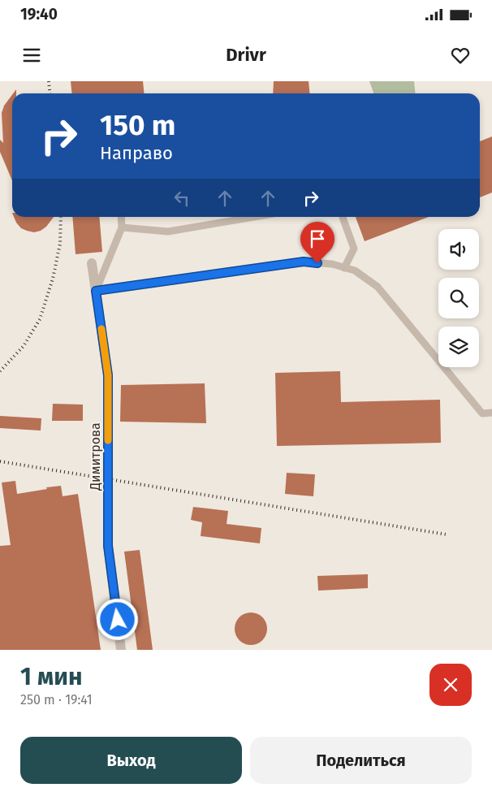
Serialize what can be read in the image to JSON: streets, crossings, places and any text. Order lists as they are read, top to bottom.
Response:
{
  "streets": {
    "street": ["Димитрова"]
  },
  "page": {
    "status": "19:40",
    "header": "Drivr",
    "turn": ["150 m", "Направо"],
    "heading": ["1 мин", "250 m · 19:41"],
    "buttons": ["Выход", "Поделиться"]
  }
}
